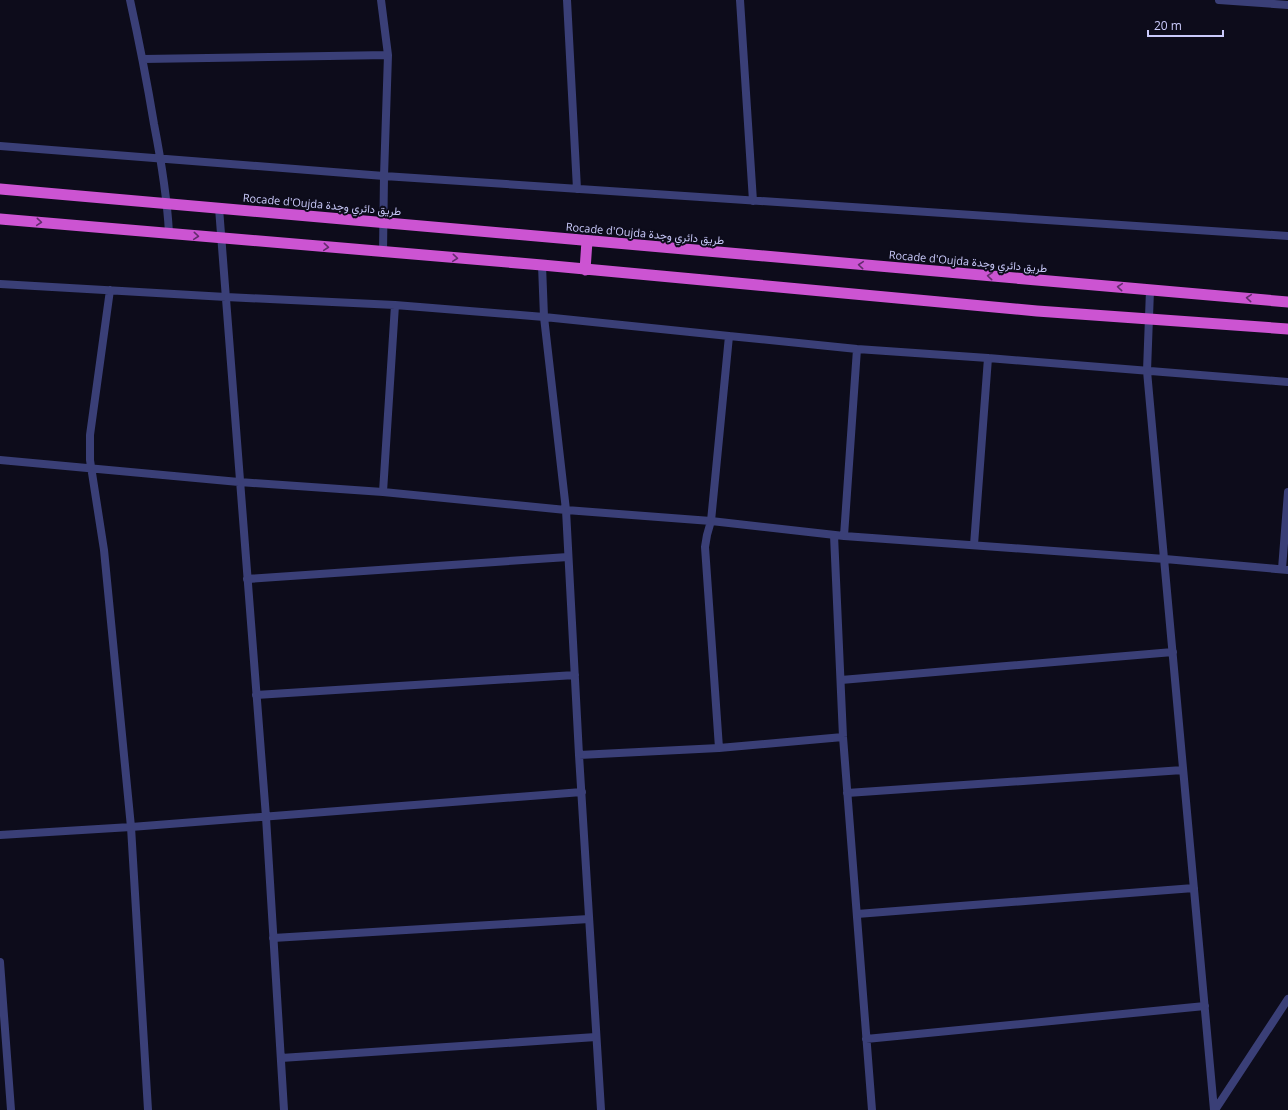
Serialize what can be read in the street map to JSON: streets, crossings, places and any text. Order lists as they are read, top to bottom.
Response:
{
  "streets": {
    "highway": ["Rocade d'Oujda طريق دائري وجدة"]
  },
  "scale_bar": "20 m"
}
